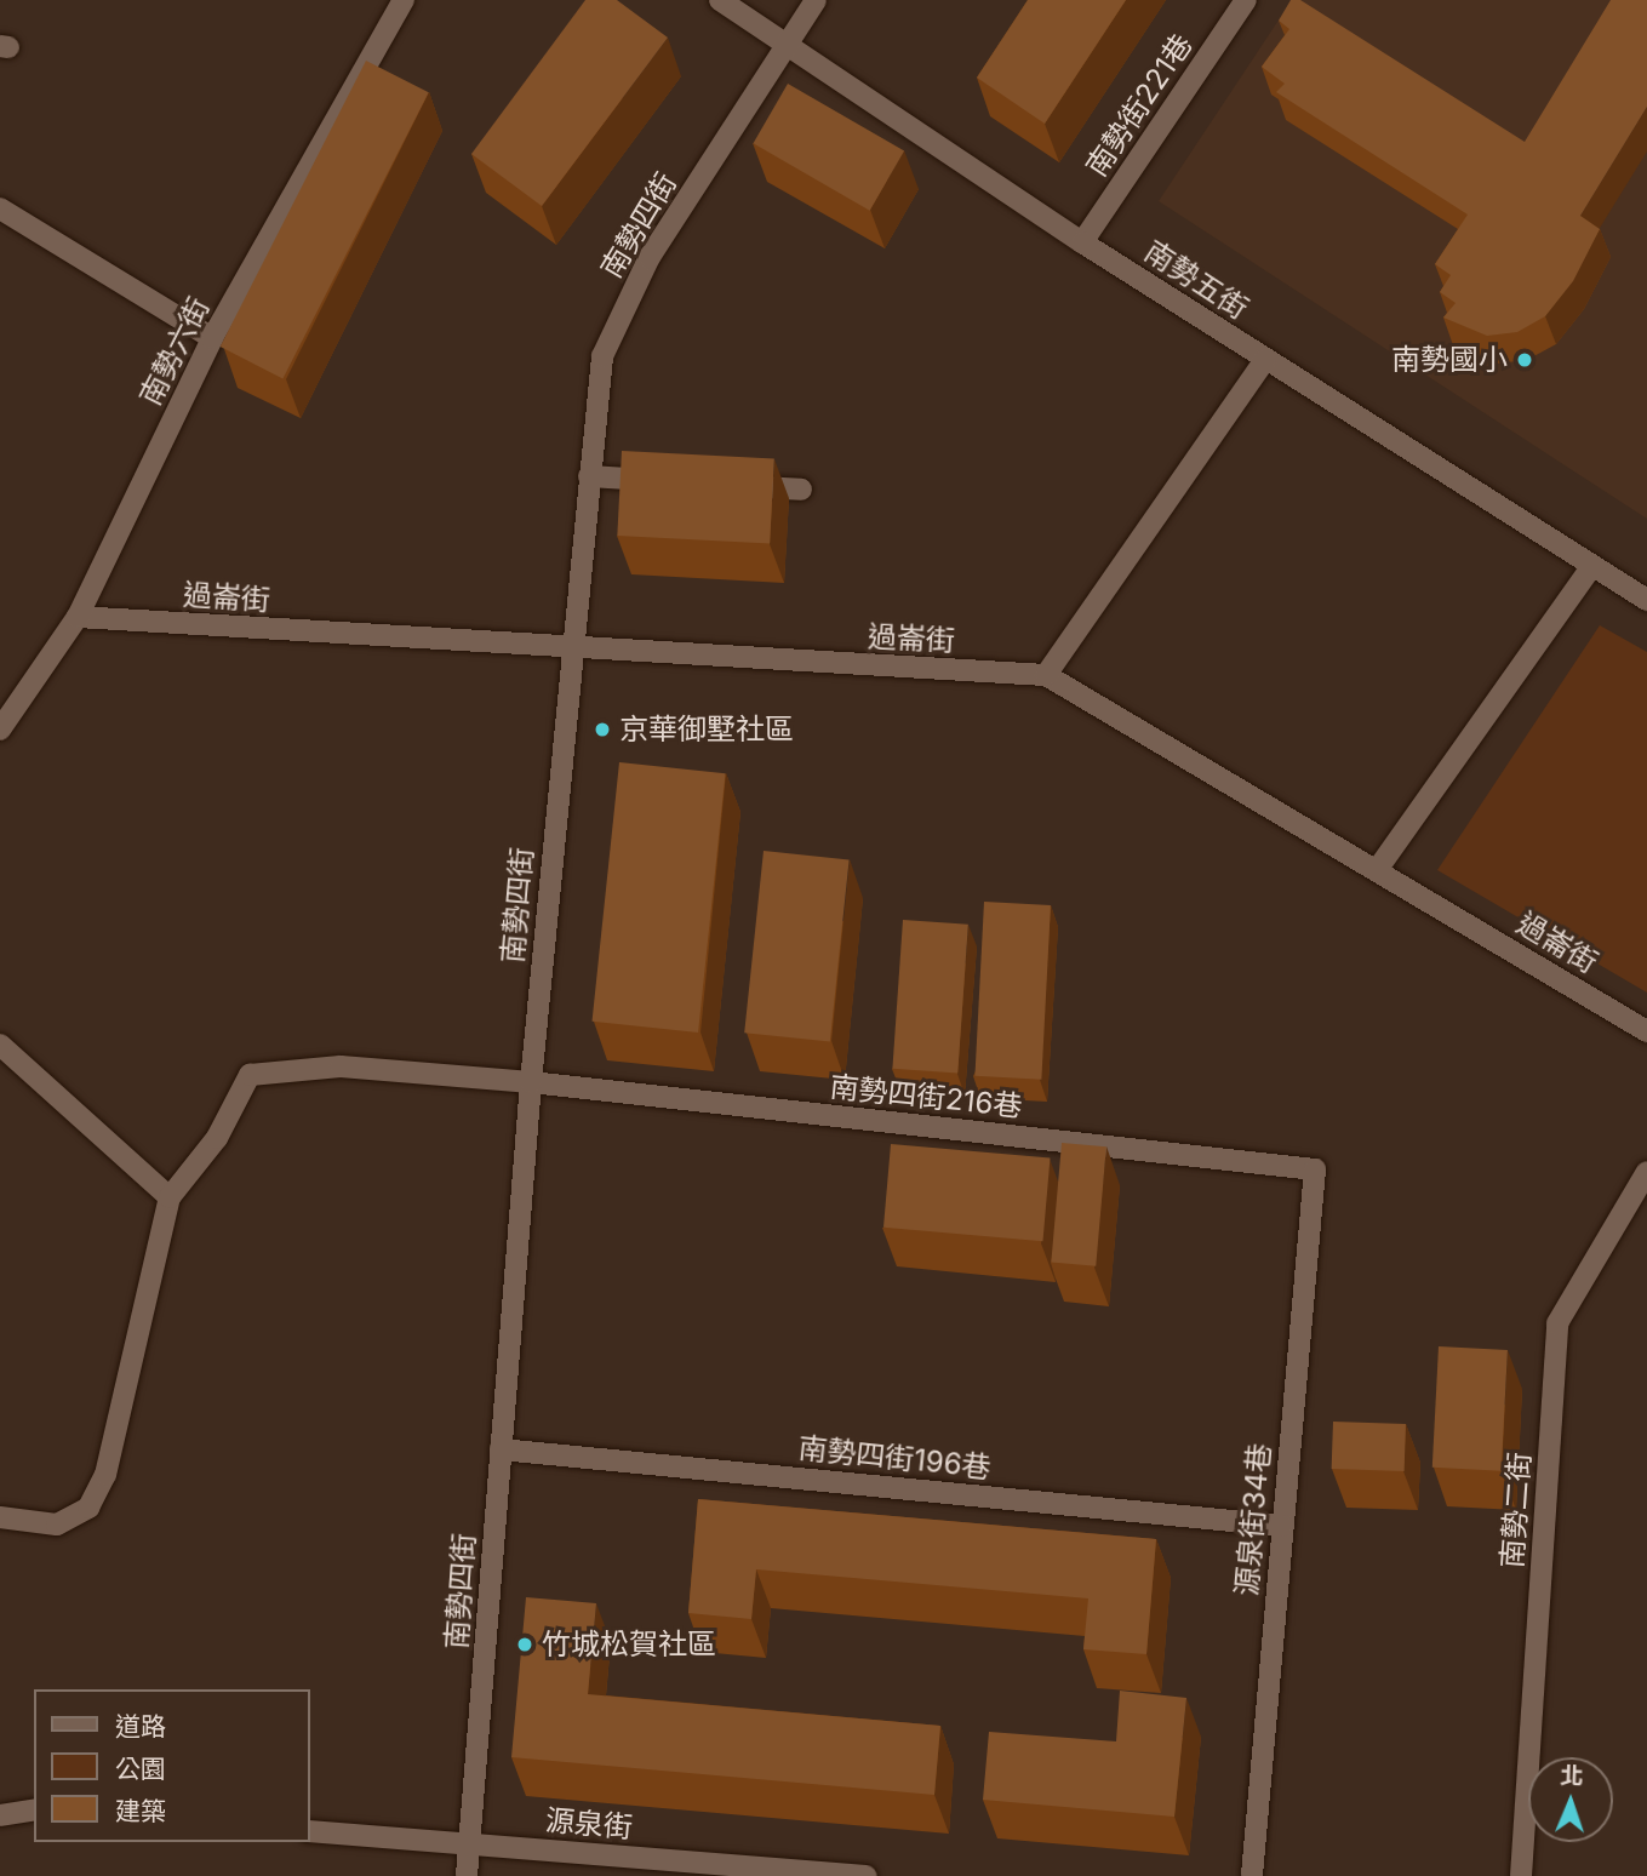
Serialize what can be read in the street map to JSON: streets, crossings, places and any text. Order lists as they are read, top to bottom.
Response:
{
  "streets": {
    "street": [
      "南勢街221巷",
      "南勢四街",
      "南勢五街",
      "南勢六街",
      "過崙街",
      "南勢四街216巷",
      "南勢四街196巷",
      "南勢二街",
      "源泉街34巷",
      "源泉街"
    ]
  },
  "crossings": [
    ["南勢街221巷", "南勢五街"],
    ["南勢四街", "南勢五街"],
    ["南勢四街", "過崙街"],
    ["南勢四街", "南勢四街216巷"],
    ["南勢四街", "南勢四街196巷"],
    ["南勢四街", "源泉街"],
    ["南勢六街", "過崙街"],
    ["南勢四街216巷", "源泉街34巷"],
    ["南勢四街196巷", "源泉街34巷"]
  ],
  "places": ["南勢國小", "京華御墅社區", "竹城松賀社區"],
  "legend": ["道路", "公園", "建築"],
  "north": "top"
}
